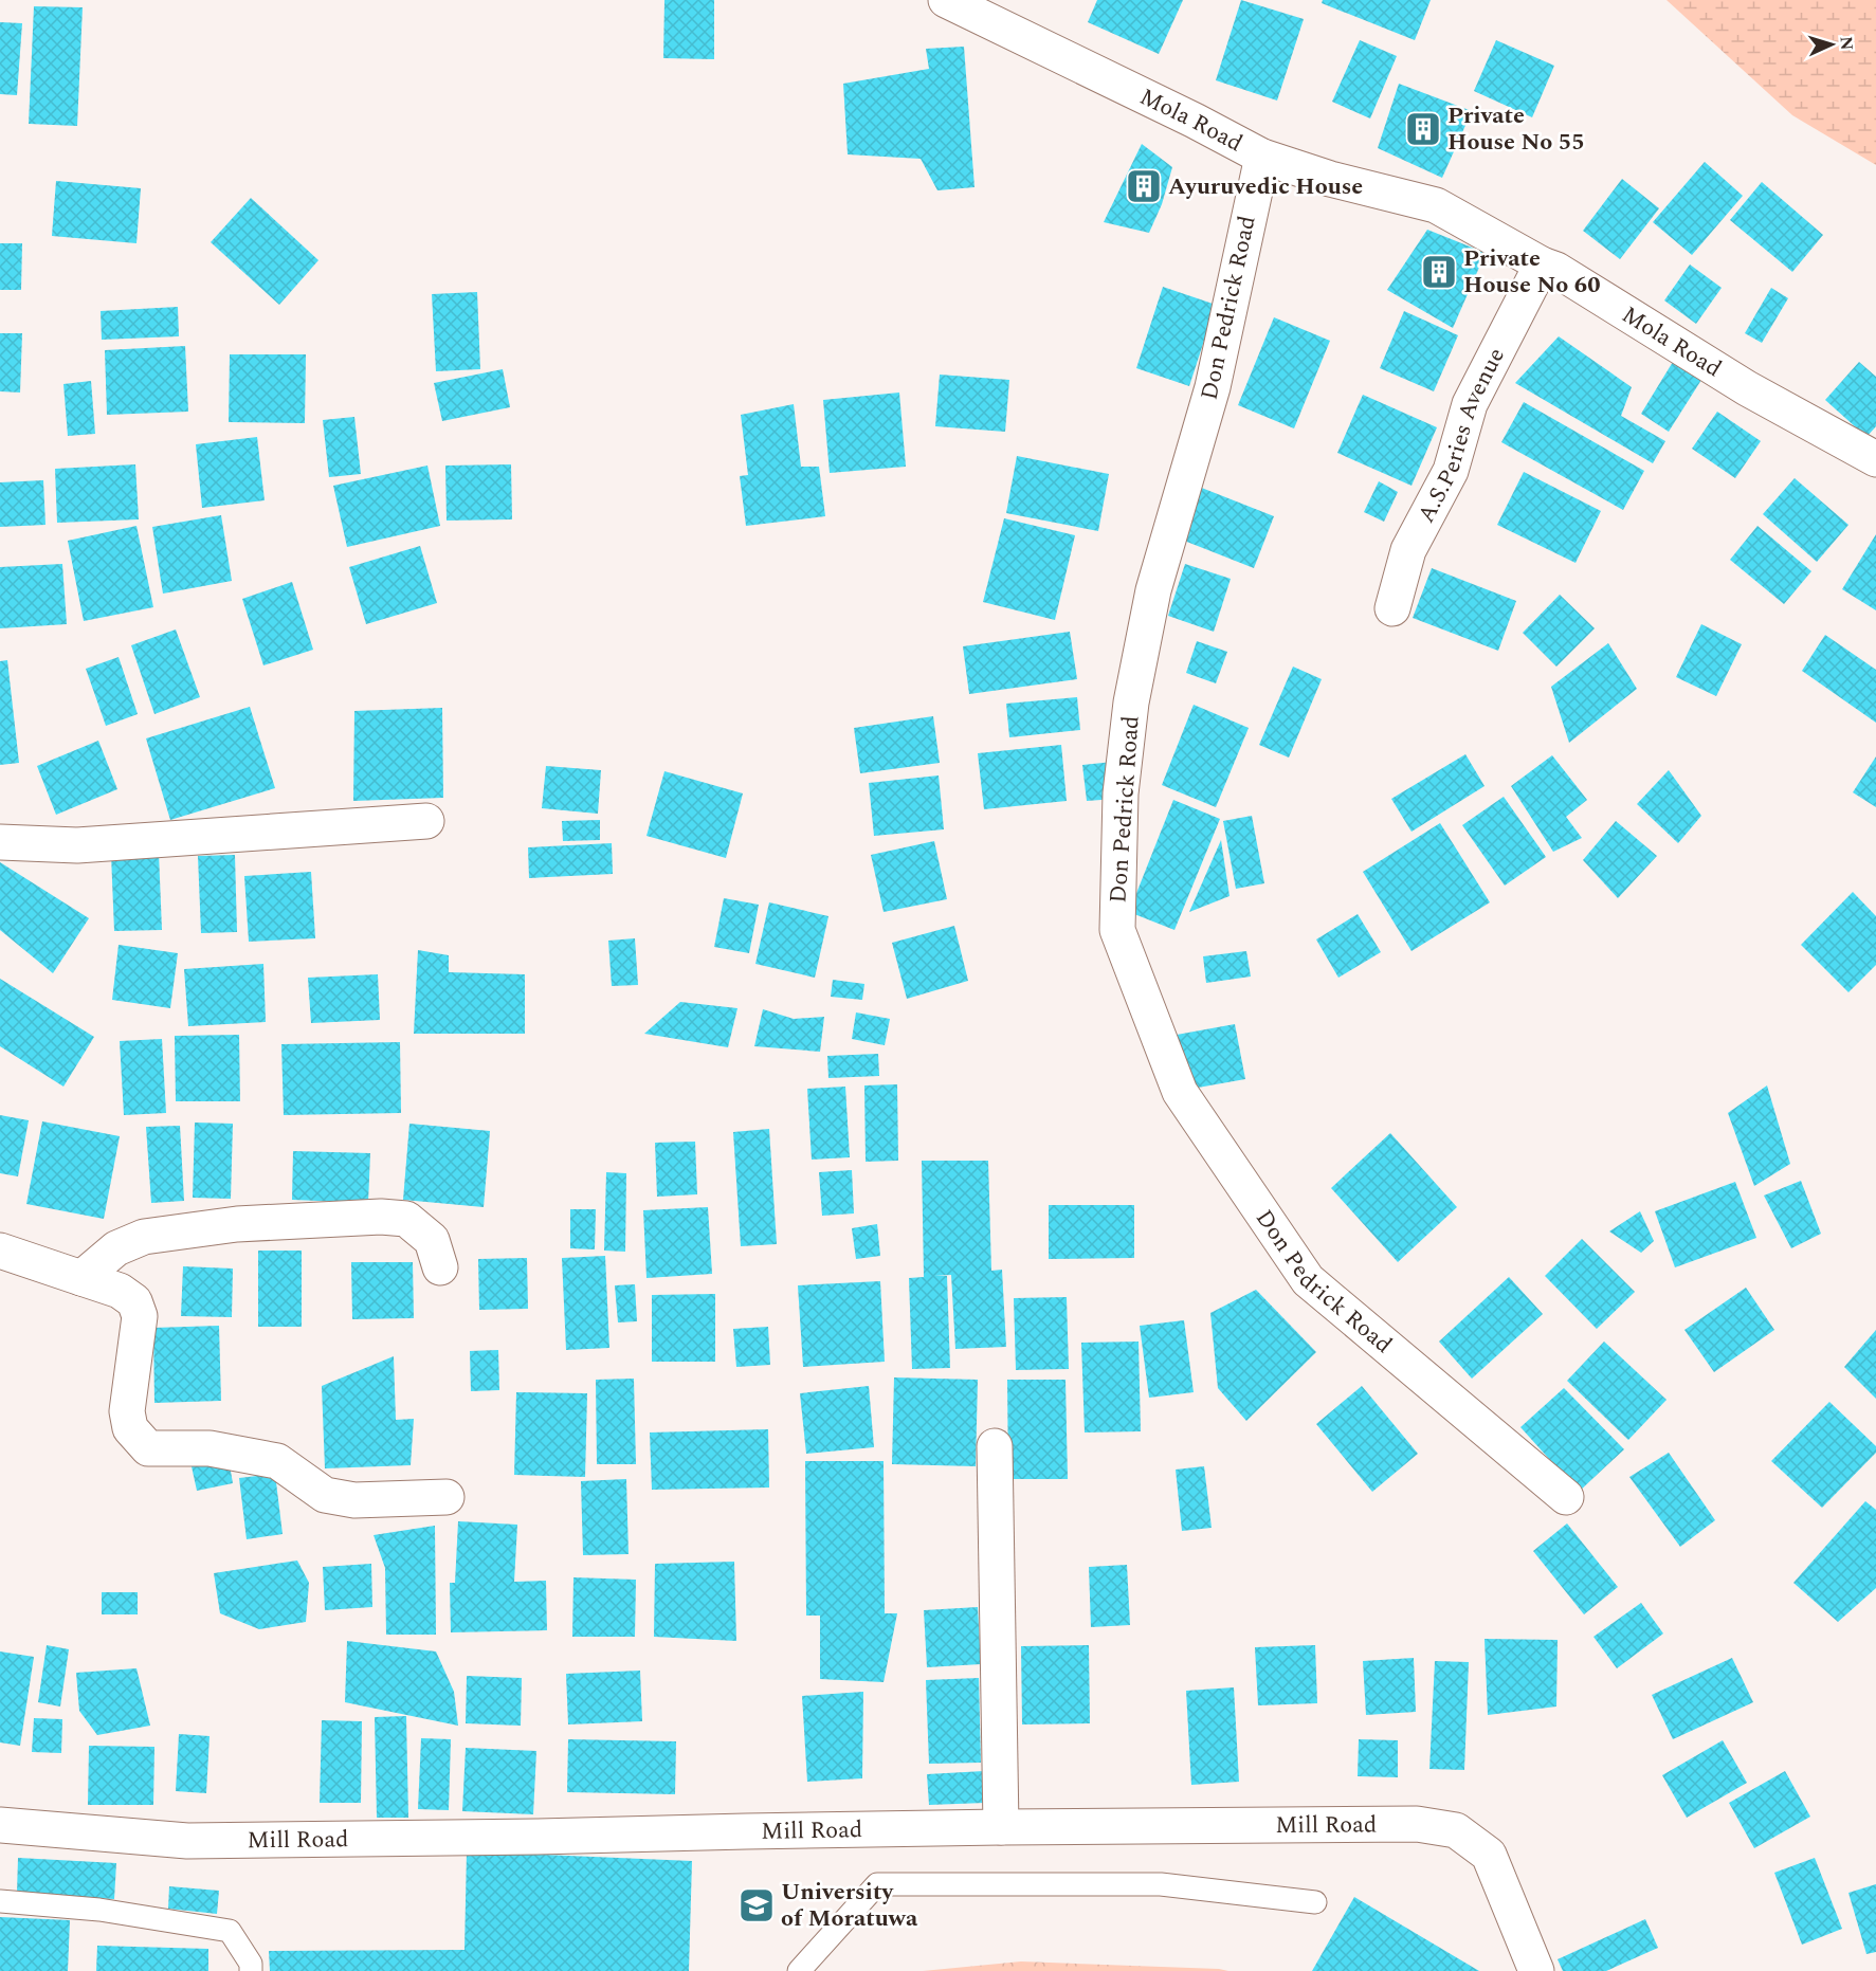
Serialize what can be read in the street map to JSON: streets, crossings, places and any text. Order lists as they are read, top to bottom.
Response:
{
  "streets": {
    "street": [
      "Mola Road",
      "Don Pedrick Road",
      "A.S.Peries Avenue",
      "Mill Road"
    ]
  },
  "crossings": [
    ["Mola Road", "Don Pedrick Road"],
    ["Mola Road", "A.S.Peries Avenue"]
  ],
  "places": {
    "building": ["Private House No 55", "Ayuruvedic House", "Private House No 60"],
    "school or university": ["University of Moratuwa"]
  },
  "north": "right"
}
